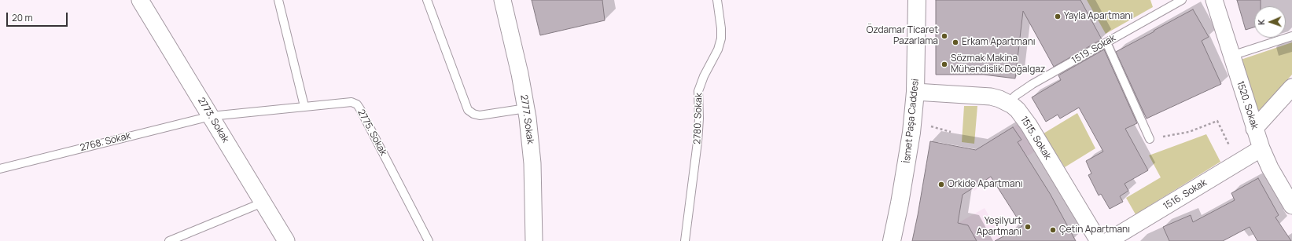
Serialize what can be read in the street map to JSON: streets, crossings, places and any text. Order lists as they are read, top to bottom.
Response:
{
  "streets": {
    "main road": ["İsmet Paşa Caddesi"],
    "street": [
      "1520. Sokak",
      "2777. Sokak",
      "2773. Sokak",
      "1515. Sokak",
      "1516. Sokak"
    ],
    "lane": [
      "1519. Sokak",
      "2780. Sokak",
      "2775. Sokak",
      "2768. Sokak"
    ]
  },
  "crossings": [
    ["1519. Sokak", "1515. Sokak"],
    ["1520. Sokak", "1516. Sokak"],
    ["2773. Sokak", "2775. Sokak"],
    ["2773. Sokak", "2768. Sokak"],
    ["İsmet Paşa Caddesi", "1515. Sokak"],
    ["2775. Sokak", "2768. Sokak"]
  ],
  "places": [
    "Yayla Apartmanı",
    "Özdamar Ticaret Pazarlama",
    "Erkam Apartmanı",
    "Sözmak Makina Mühendislik Doğalgaz",
    "Orkide Apartmanı",
    "Yeşilyurt Apartmanı",
    "Çetin Apartmanı"
  ],
  "scale_bar": "20 m",
  "north": "left"
}
